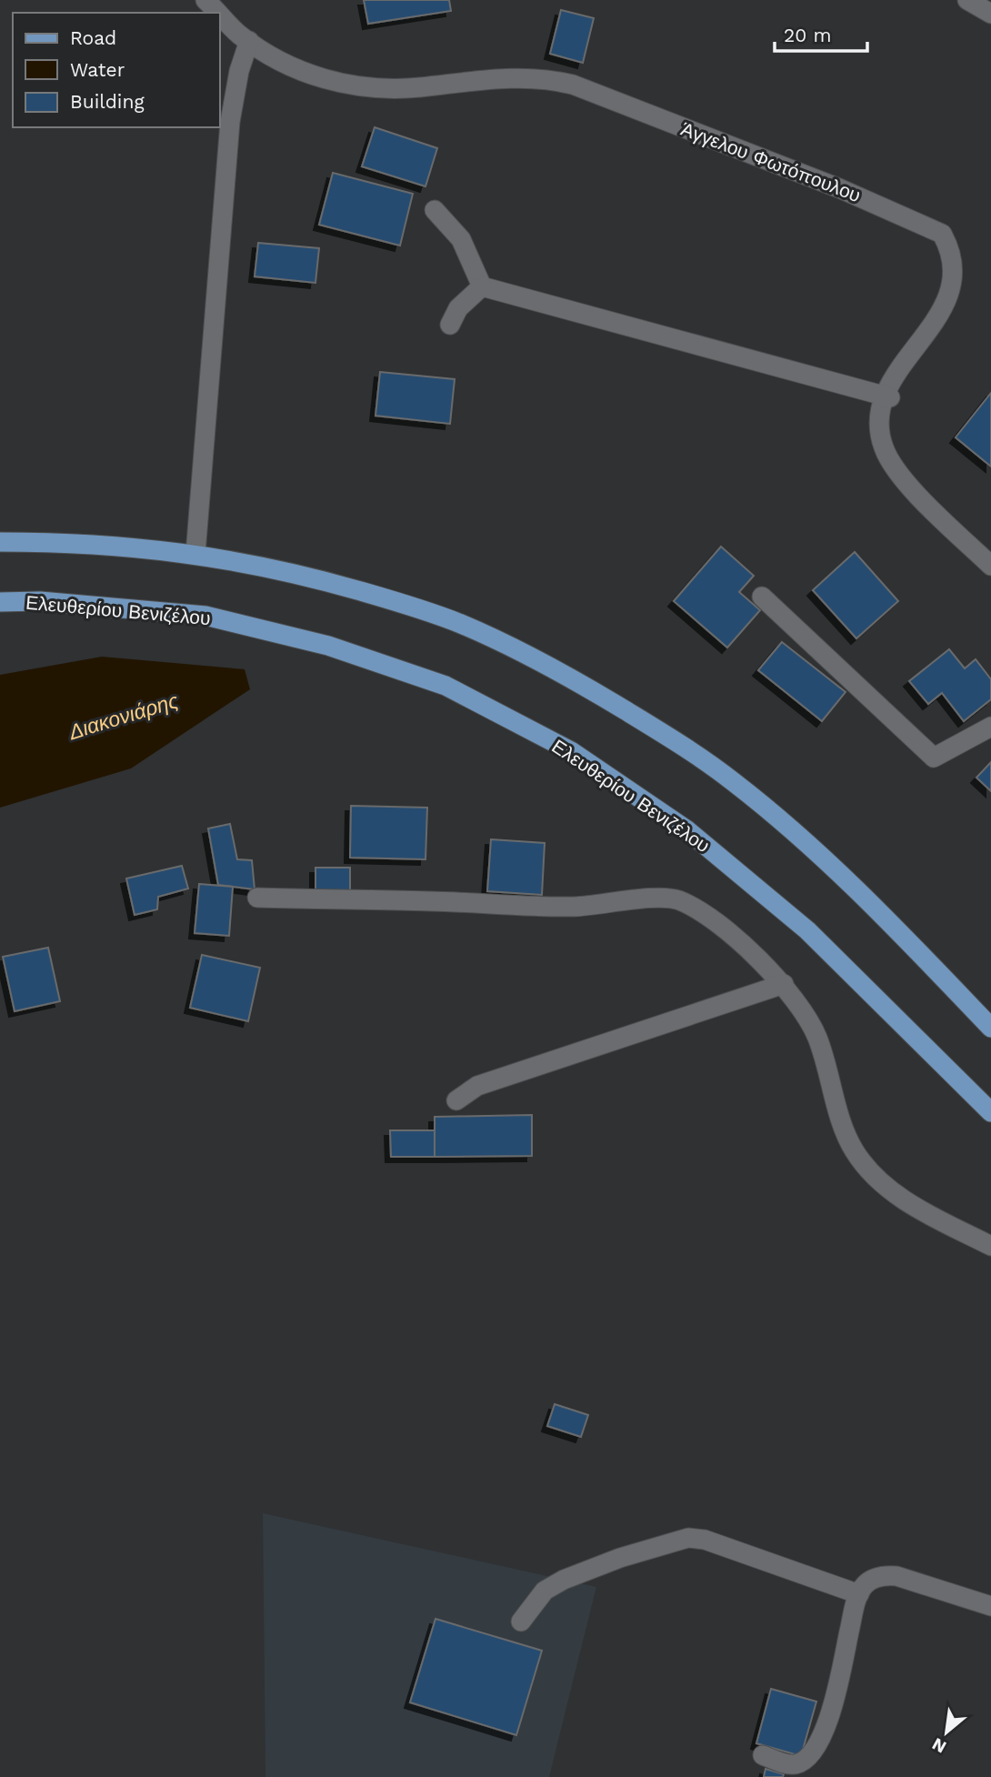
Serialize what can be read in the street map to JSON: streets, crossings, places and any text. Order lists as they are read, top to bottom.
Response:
{
  "streets": {
    "main road": ["Ελευθερίου Βενιζέλου"],
    "street": ["Άγγελου Φωτόπουλου"]
  },
  "water": ["Διακονιάρης"],
  "legend": ["Road", "Water", "Building"],
  "scale_bar": "20 m",
  "north": "bottom left"
}
